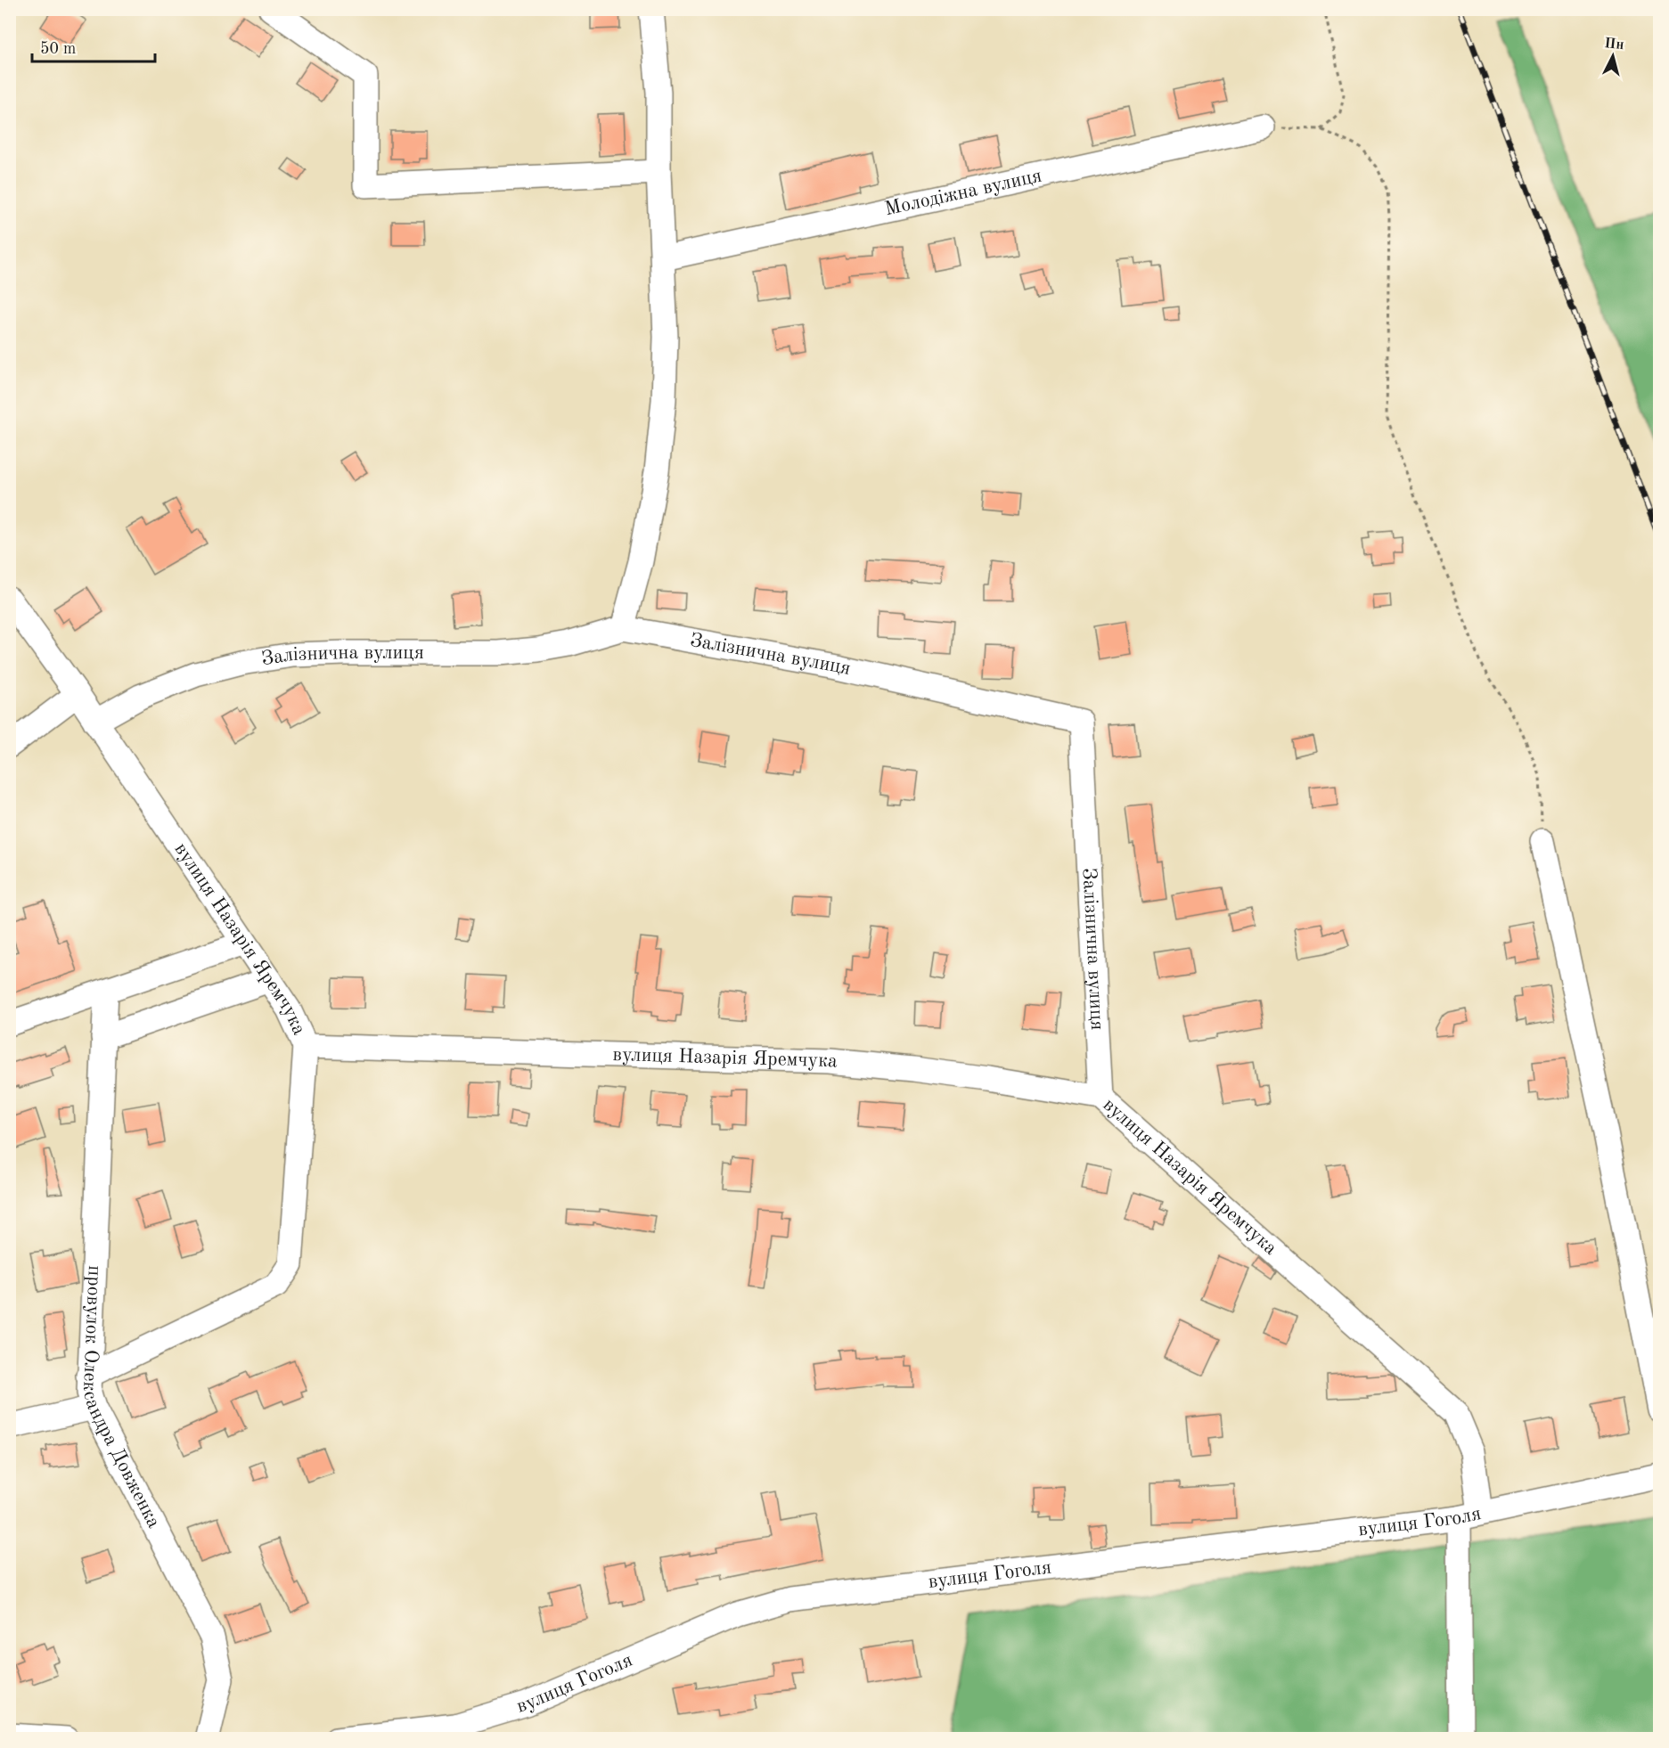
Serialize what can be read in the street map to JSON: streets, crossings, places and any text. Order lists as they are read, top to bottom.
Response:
{
  "streets": {
    "street": [
      "Молодіжна вулиця",
      "Залізнична вулиця",
      "вулиця Назарія Яремчука",
      "провулок Олександра Довженка",
      "вулиця Гоголя"
    ]
  },
  "crossings": [
    ["Залізнична вулиця", "вулиця Назарія Яремчука"],
    ["вулиця Назарія Яремчука", "вулиця Гоголя"]
  ],
  "scale_bar": "50 m",
  "north": "top"
}
